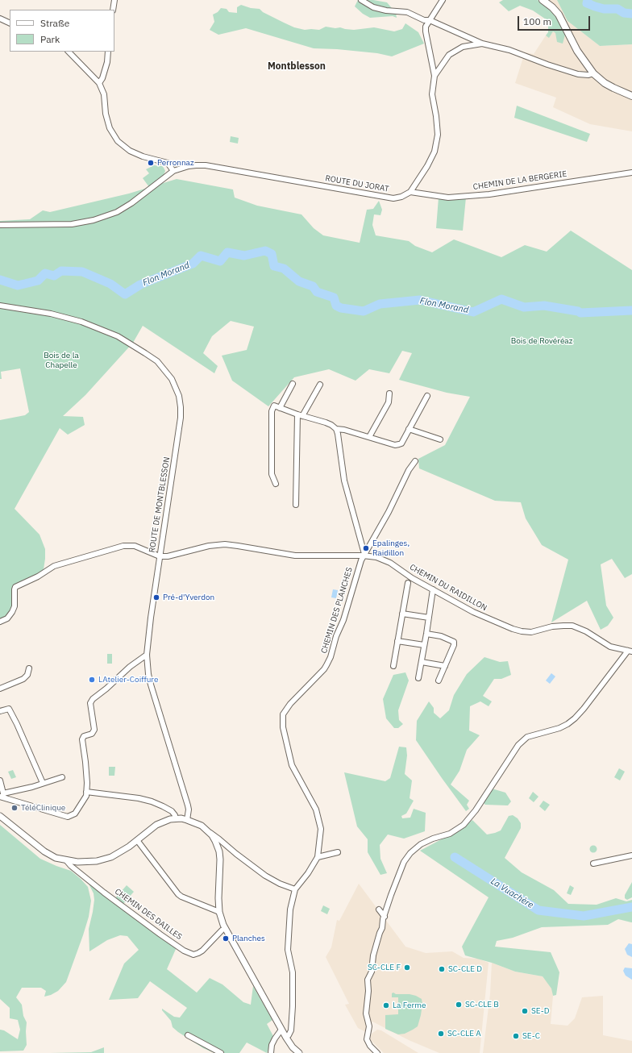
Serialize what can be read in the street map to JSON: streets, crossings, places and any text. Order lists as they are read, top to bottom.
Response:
{
  "streets": {
    "street": [
      "CHEMIN DE LA BERGERIE",
      "ROUTE DU JORAT",
      "ROUTE DE MONTBLESSON",
      "CHEMIN DU RAIDILLON",
      "CHEMIN DES PLANCHES",
      "CHEMIN DES DAILLES"
    ]
  },
  "crossings": [
    ["CHEMIN DE LA BERGERIE", "ROUTE DU JORAT"],
    ["ROUTE DE MONTBLESSON", "CHEMIN DU RAIDILLON"],
    ["CHEMIN DU RAIDILLON", "CHEMIN DES PLANCHES"]
  ],
  "districts": ["Montblesson"],
  "water": ["Flon Morand", "La Vuachère"],
  "parks": ["Bois de Rovéréaz", "Bois de la Chapelle"],
  "places": [
    "Perronnaz",
    "Epalinges, Raidillon",
    "Pré-d'Yverdon",
    "LAtelier-Coiffure",
    "TéléClinique",
    "Planches",
    "SC-CLE F",
    "SC-CLE D",
    "SC-CLE B",
    "La Ferme",
    "SE-D",
    "SC-CLE A",
    "SE-C"
  ],
  "legend": ["Straße", "Park"],
  "scale_bar": "100 m"
}
